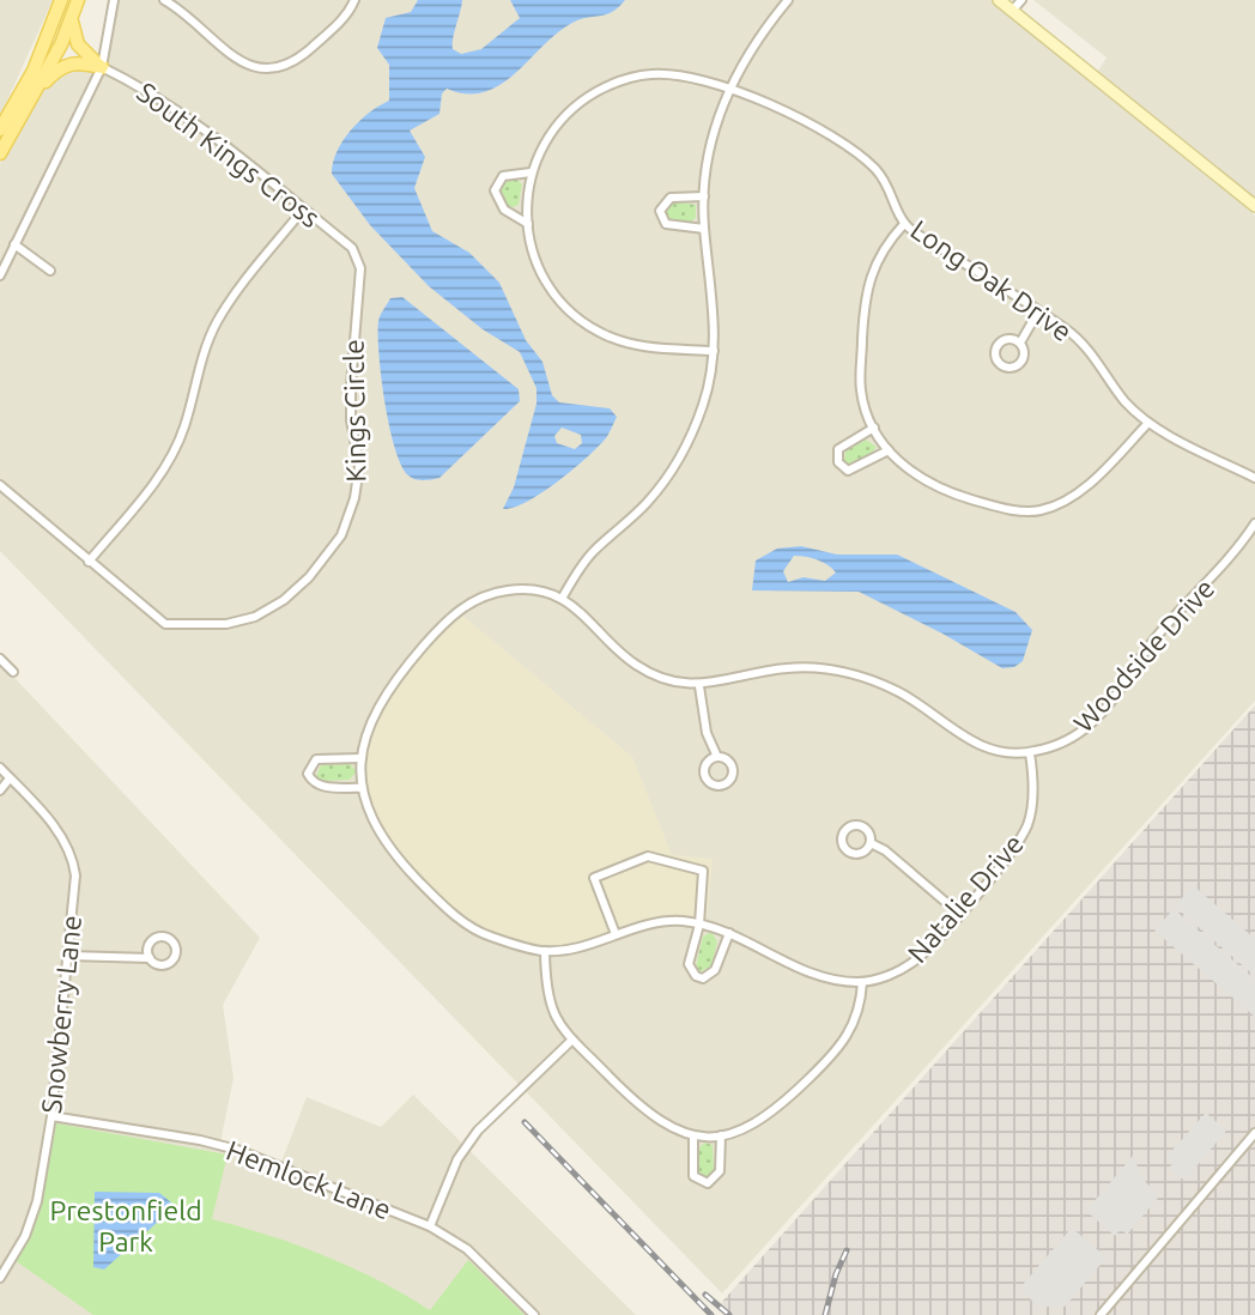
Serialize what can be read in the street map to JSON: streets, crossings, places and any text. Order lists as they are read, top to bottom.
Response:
{
  "streets": {
    "street": [
      "South Kings Cross",
      "Long Oak Drive",
      "Kings Circle",
      "Woodside Drive",
      "Natalie Drive",
      "Snowberry Lane",
      "Hemlock Lane"
    ]
  },
  "crossings": [
    ["South Kings Cross", "Kings Circle"],
    ["Woodside Drive", "Natalie Drive"],
    ["Snowberry Lane", "Hemlock Lane"]
  ],
  "parks": ["Prestonfield Park"]
}
